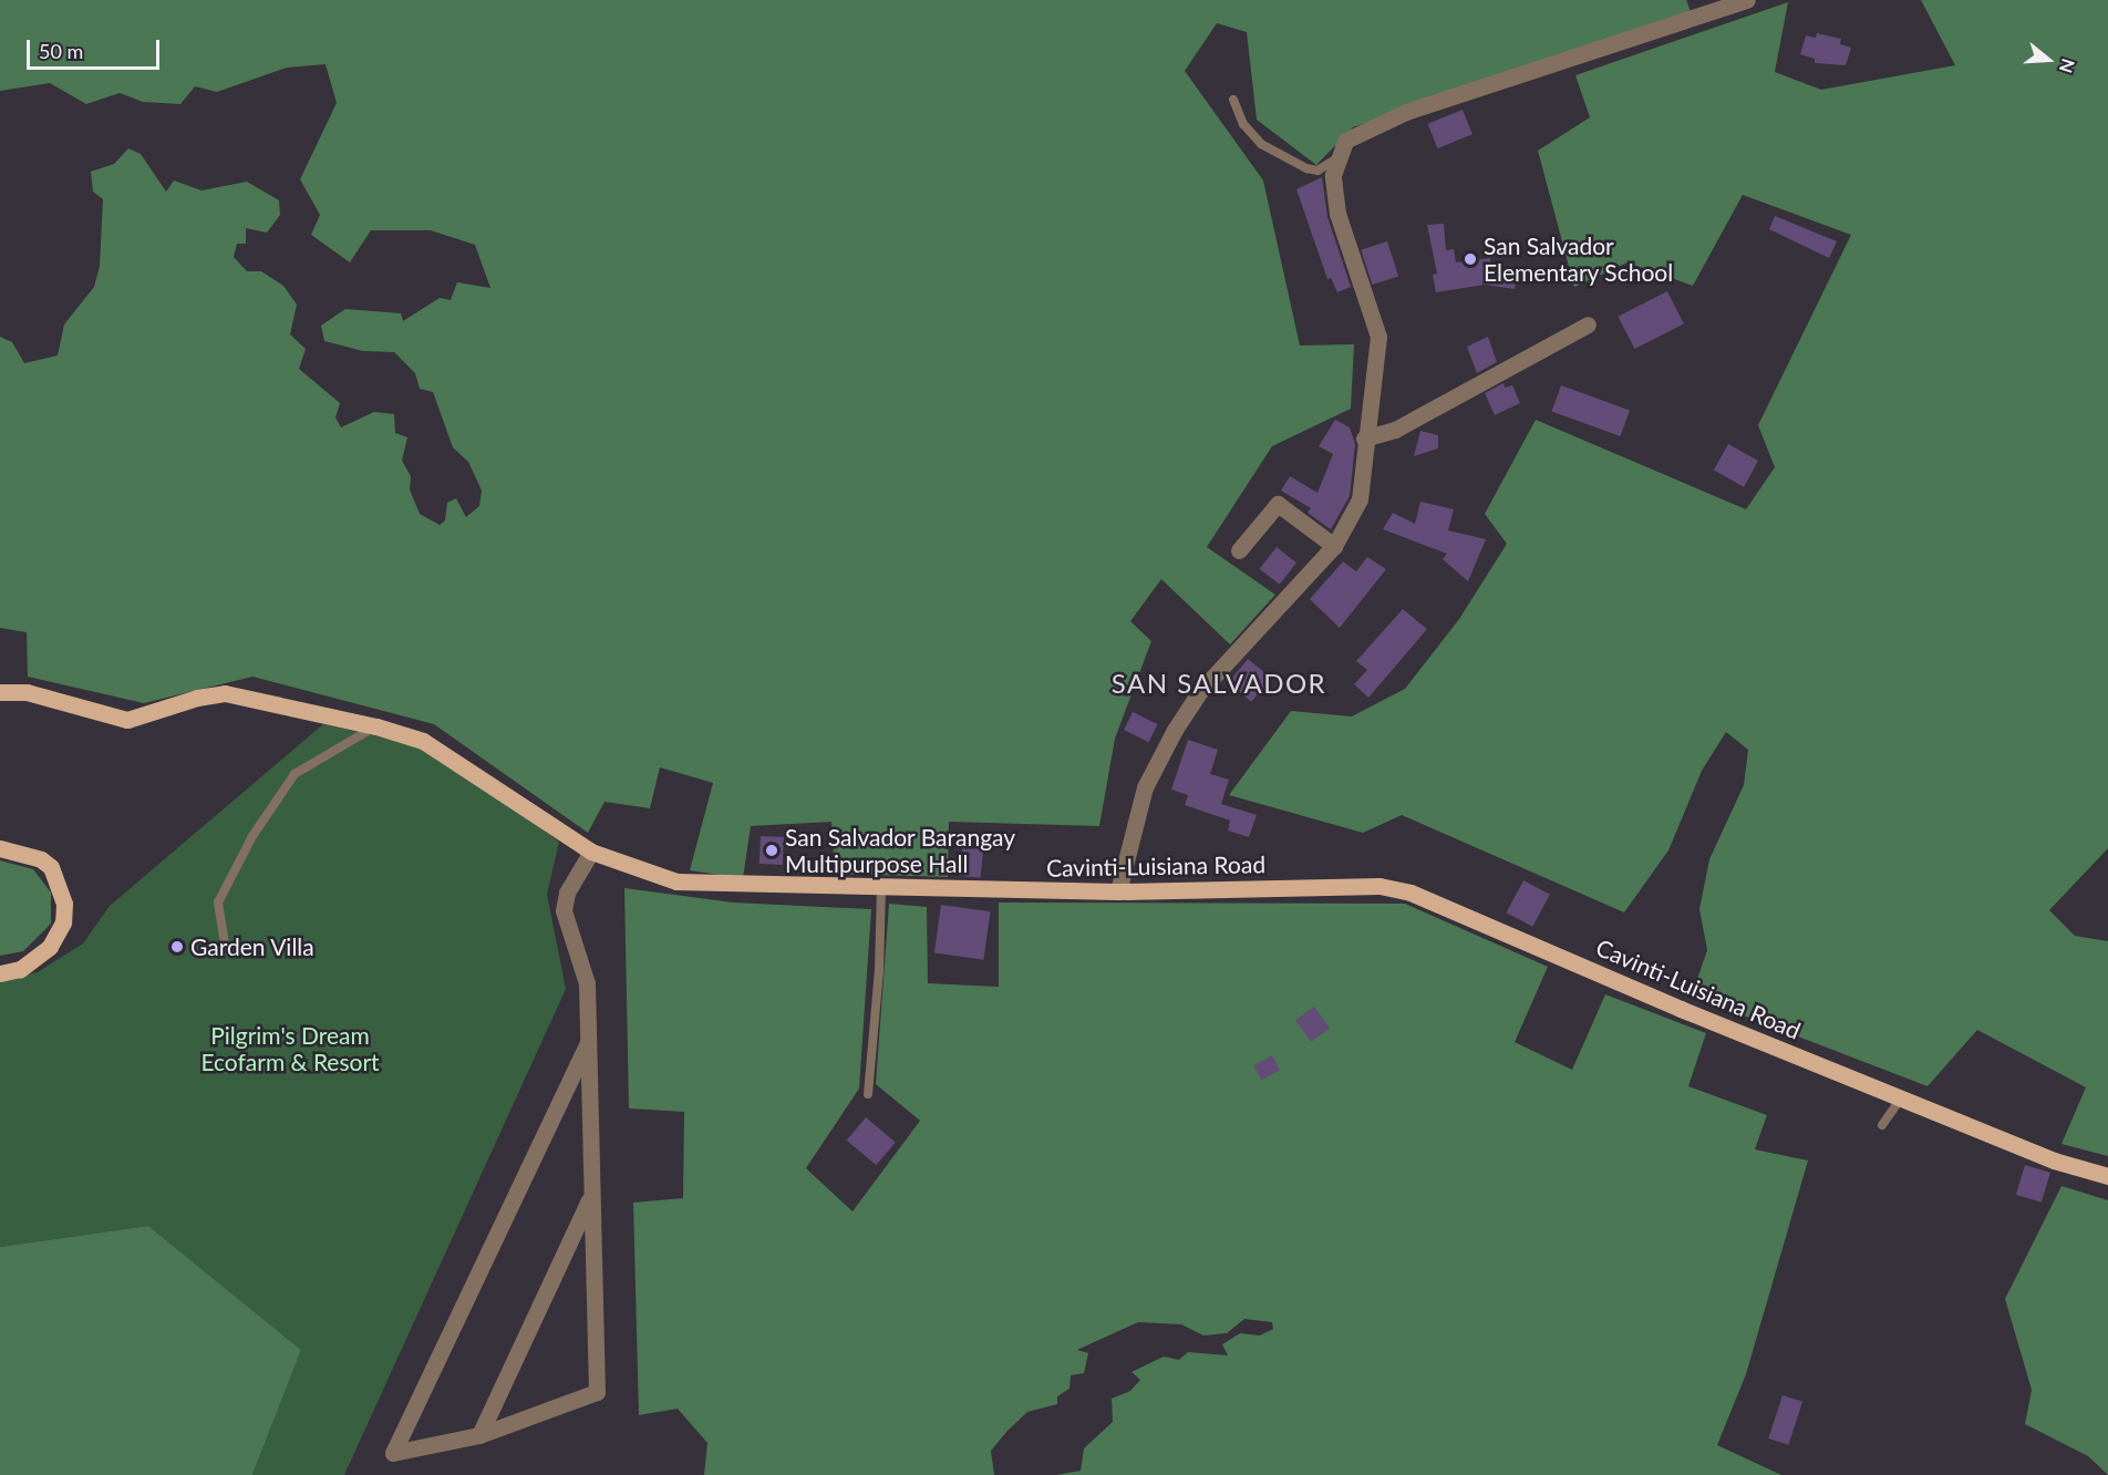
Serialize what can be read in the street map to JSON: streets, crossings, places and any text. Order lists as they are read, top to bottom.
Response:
{
  "streets": {
    "main road": ["Cavinti-Luisiana Road"]
  },
  "districts": ["SAN SALVADOR"],
  "parks": ["Pilgrim's Dream Ecofarm & Resort"],
  "places": ["San Salvador Elementary School", "San Salvador Barangay Multipurpose Hall", "Garden Villa"],
  "scale_bar": "50 m",
  "north": "right"
}
